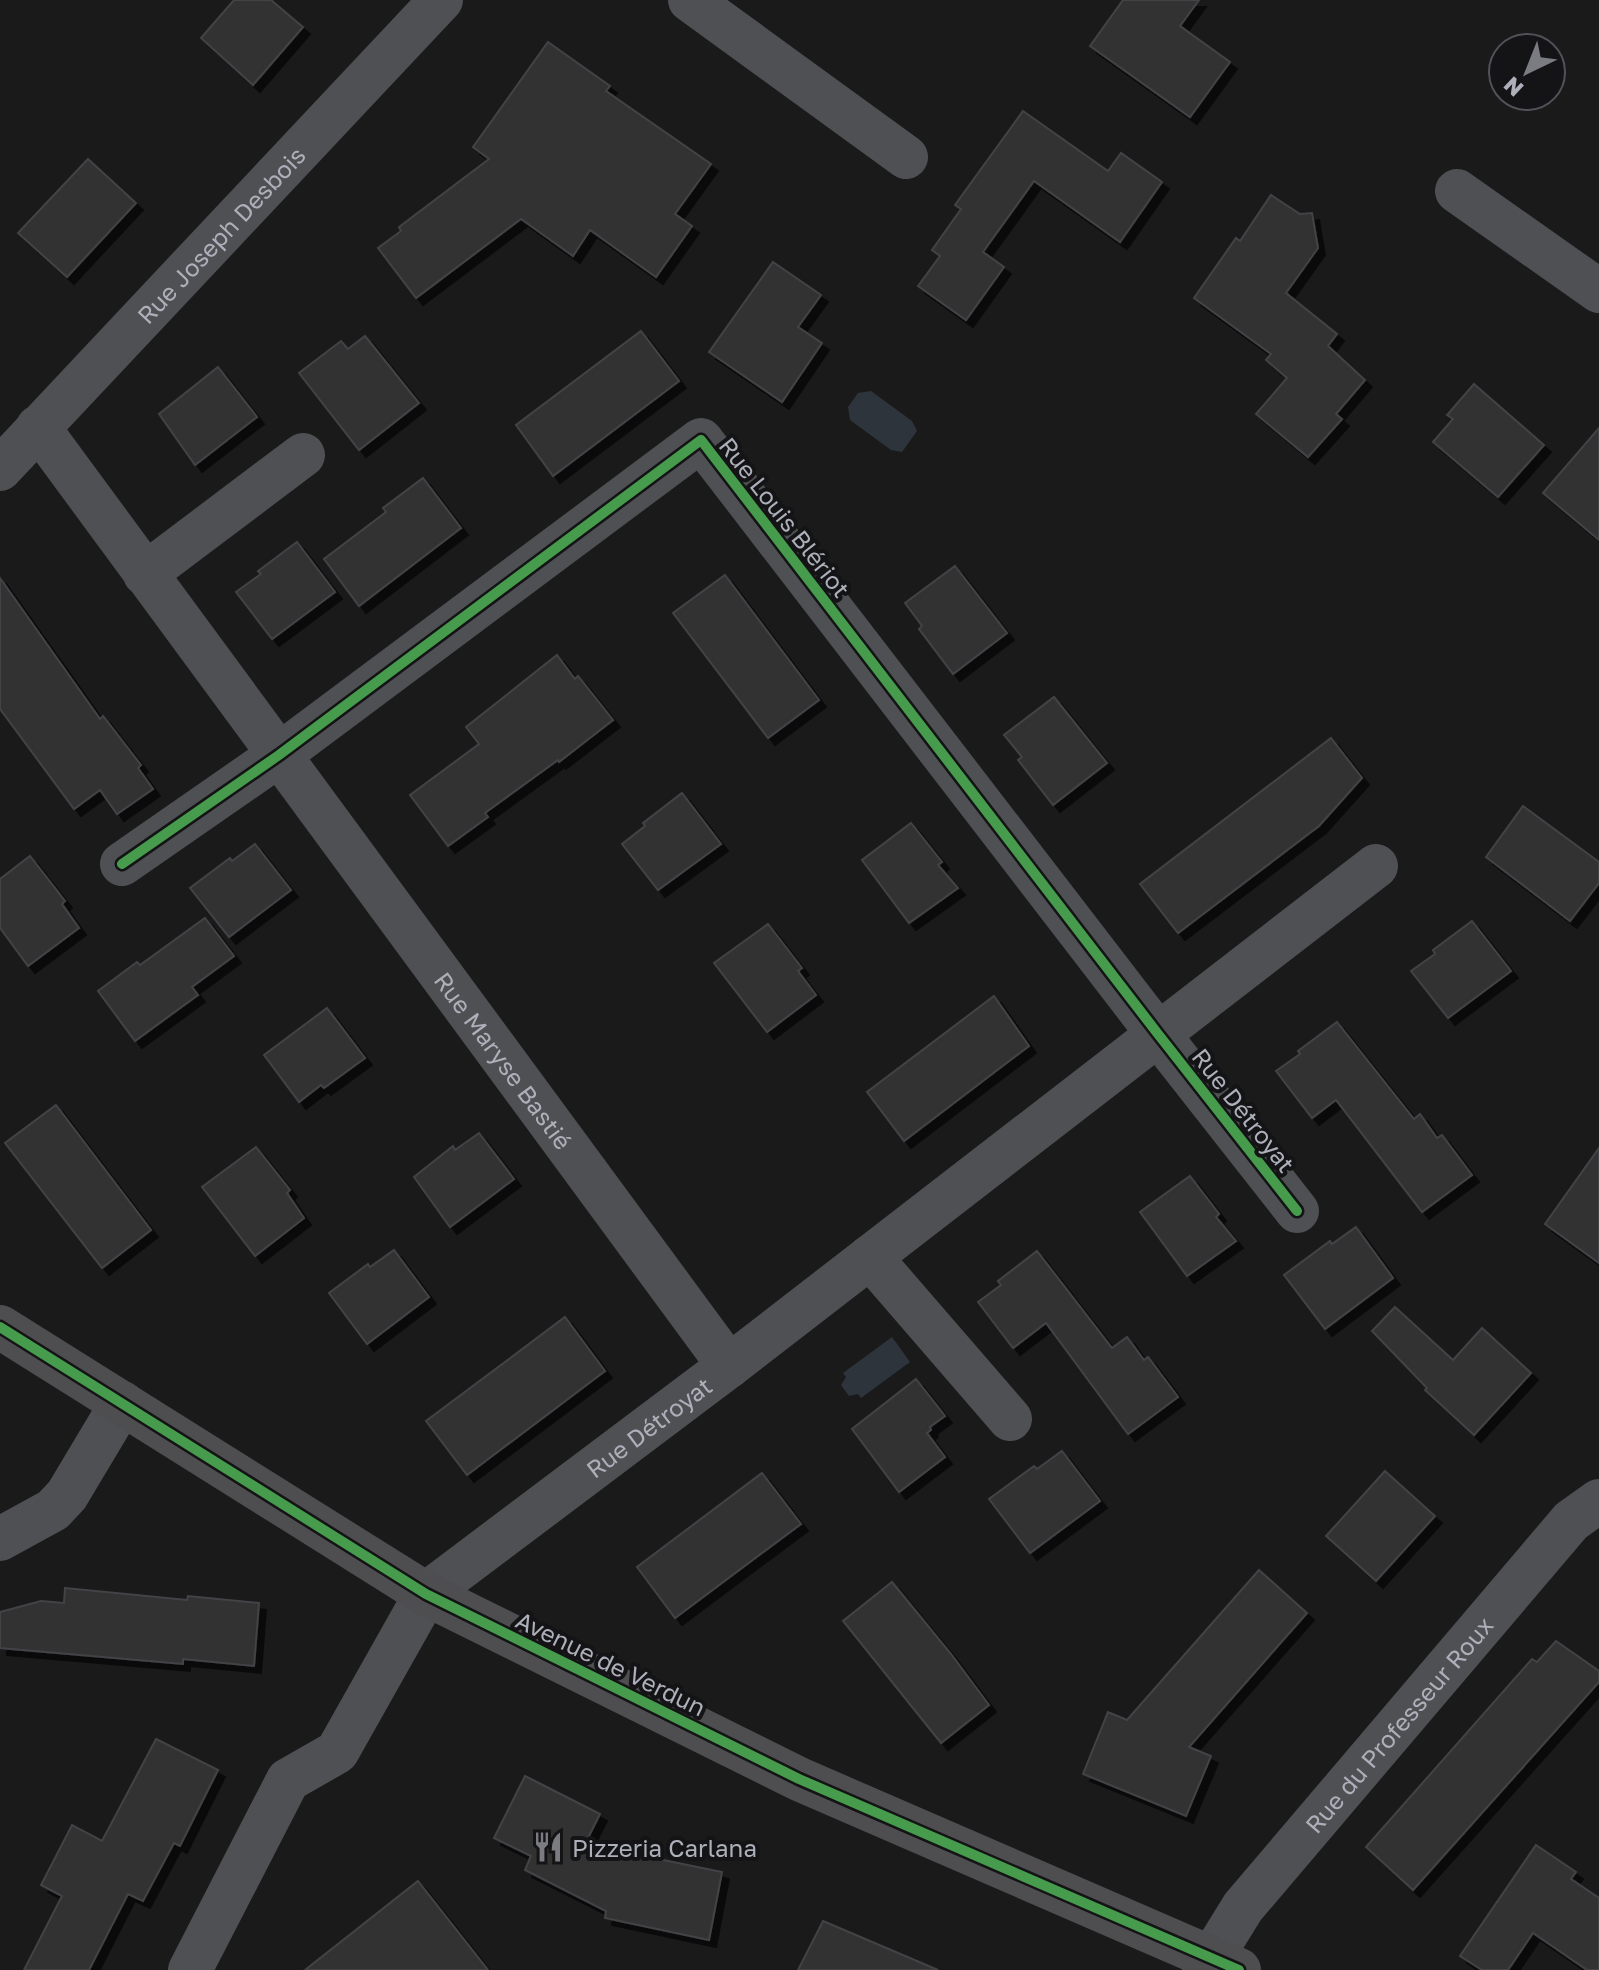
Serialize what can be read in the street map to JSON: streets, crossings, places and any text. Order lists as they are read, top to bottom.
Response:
{
  "streets": {
    "main road": ["Avenue de Verdun"],
    "street": [
      "Rue Joseph Desbois",
      "Rue Louis Blériot",
      "Rue Maryse Bastié",
      "Rue Détroyat",
      "Rue du Professeur Roux"
    ]
  },
  "crossings": [
    ["Rue Joseph Desbois", "Rue Maryse Bastié"],
    ["Rue Louis Blériot", "Rue Maryse Bastié"],
    ["Rue Louis Blériot", "Rue Détroyat"],
    ["Rue Maryse Bastié", "Rue Détroyat"],
    ["Rue Détroyat", "Avenue de Verdun"],
    ["Avenue de Verdun", "Rue du Professeur Roux"]
  ],
  "places": {
    "restaurant": ["Pizzeria Carlana"]
  },
  "north": "bottom left"
}
